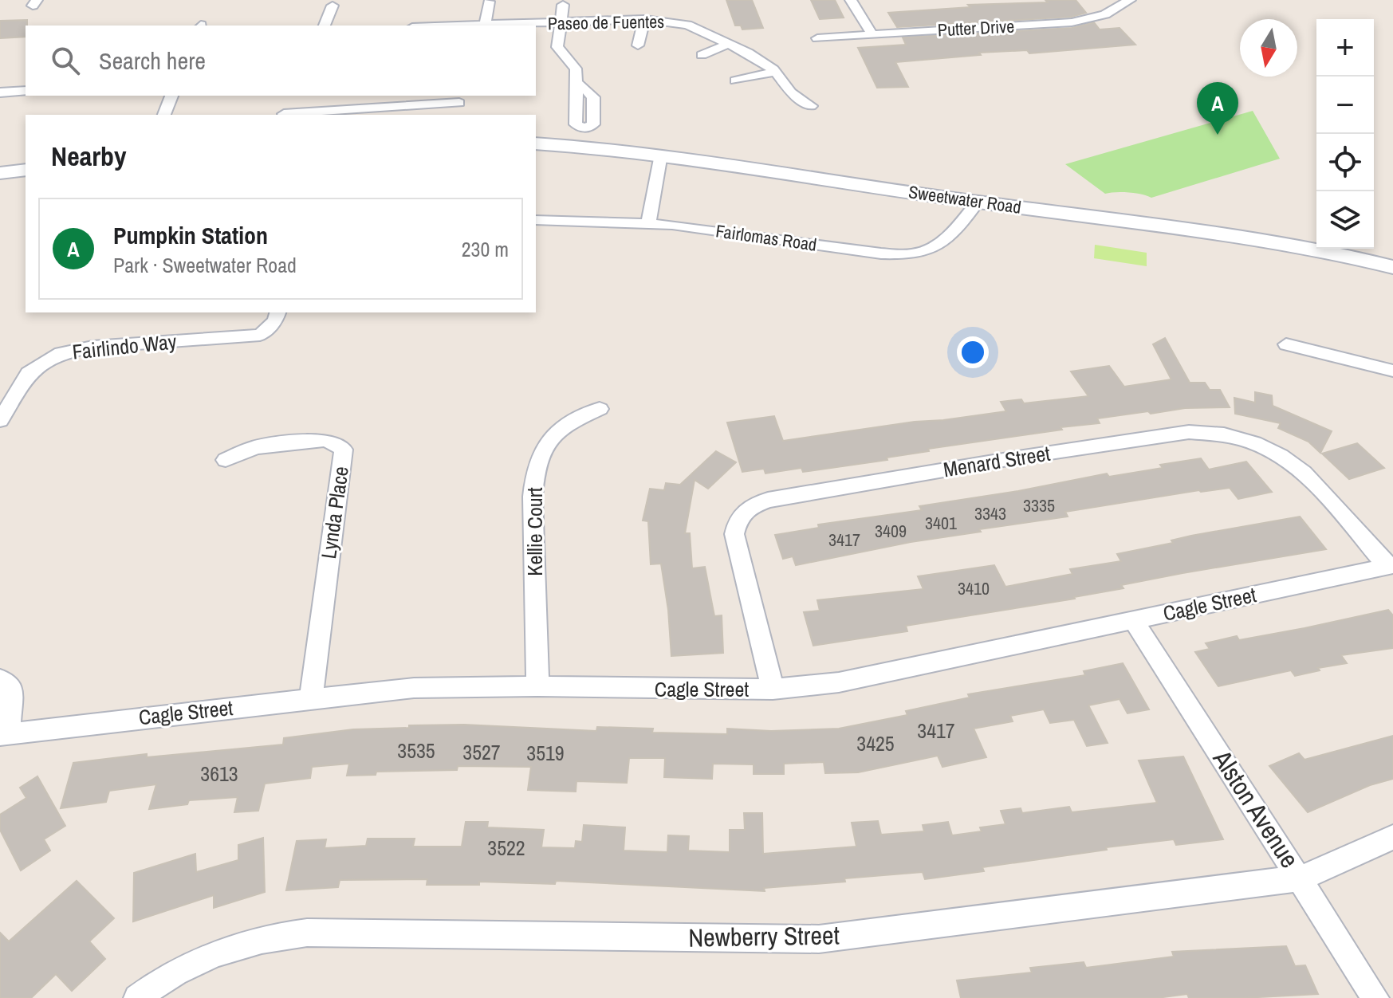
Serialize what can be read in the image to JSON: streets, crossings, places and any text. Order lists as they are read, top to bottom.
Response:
{
  "streets": {
    "main road": ["Sweetwater Road"],
    "street": [
      "Paseo de Fuentes",
      "Putter Drive",
      "Fairlomas Road",
      "Fairlindo Way",
      "Menard Street",
      "Lynda Place",
      "Kellie Court",
      "Cagle Street",
      "Alston Avenue",
      "Newberry Street"
    ]
  },
  "crossings": [
    ["Sweetwater Road", "Fairlomas Road"],
    ["Menard Street", "Cagle Street"],
    ["Lynda Place", "Cagle Street"],
    ["Kellie Court", "Cagle Street"],
    ["Cagle Street", "Alston Avenue"],
    ["Alston Avenue", "Newberry Street"]
  ],
  "house_numbers": [
    "3335",
    "3343",
    "3401",
    "3409",
    "3417",
    "3410",
    "3417",
    "3425",
    "3535",
    "3527",
    "3519",
    "3613",
    "3522"
  ],
  "north": "bottom",
  "page": {
    "map_buttons": ["+", "−"],
    "search": "Search here",
    "pins": "A",
    "heading": "Nearby",
    "list": [
      {
        "mark": "A",
        "name": "Pumpkin Station",
        "note": "Park · Sweetwater Road",
        "value": "230 m"
      }
    ]
  }
}
